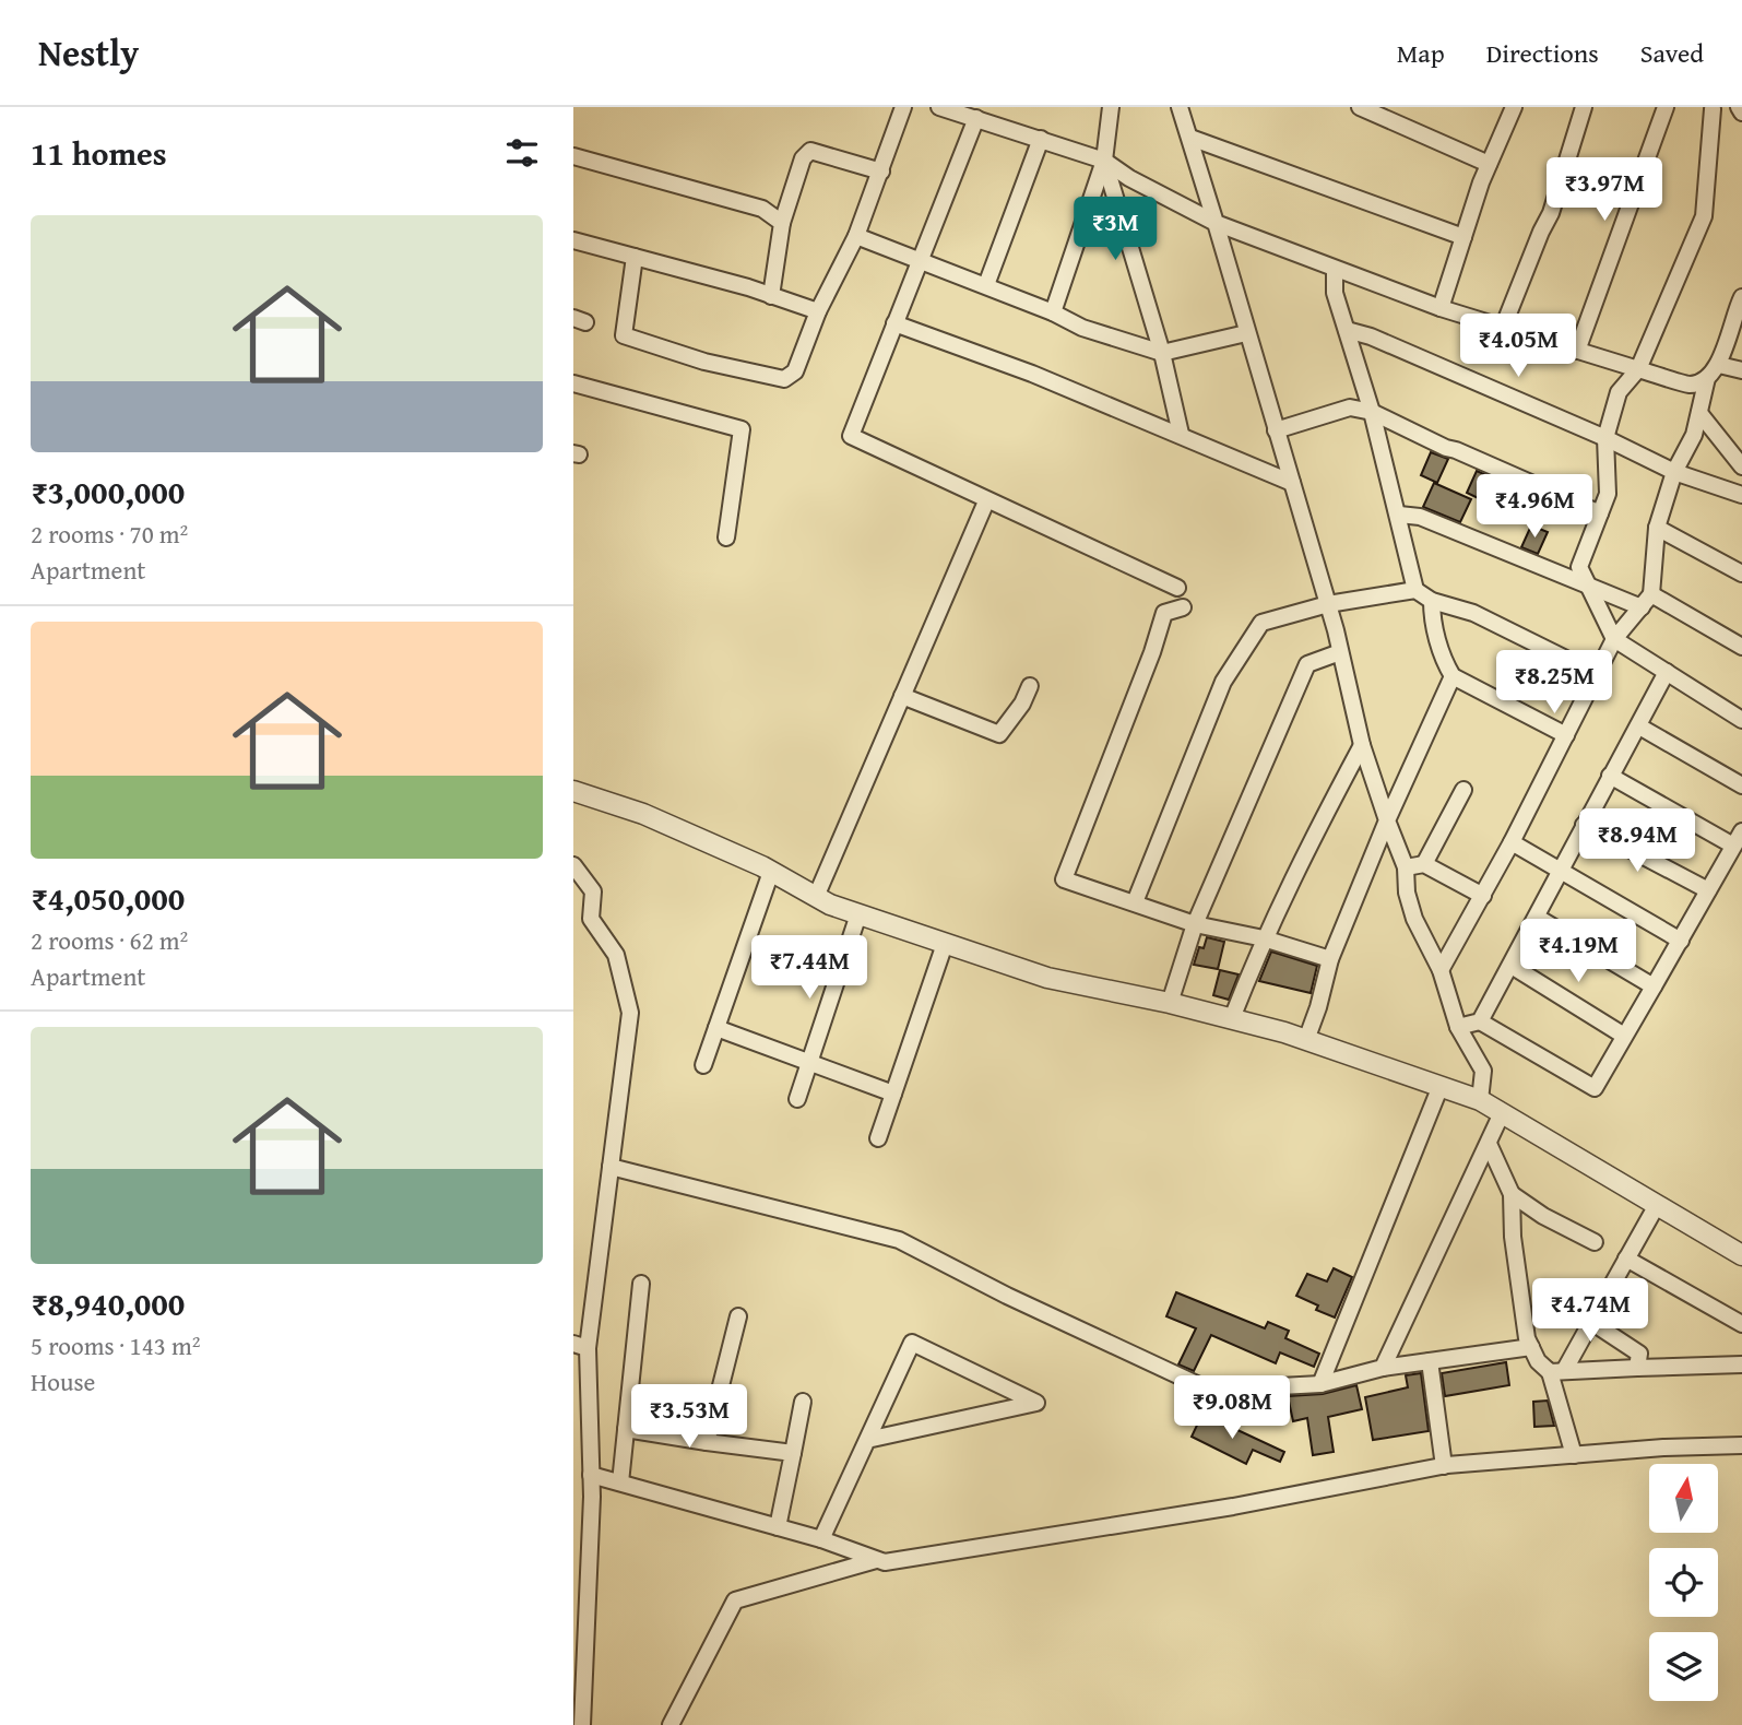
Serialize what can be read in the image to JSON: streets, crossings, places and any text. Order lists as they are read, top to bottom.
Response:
{
  "north": "top",
  "page": {
    "header": "Nestly",
    "nav": ["Map", "Directions", "Saved"],
    "heading": "11 homes",
    "price": [
      "₹3.97M",
      "₹3M",
      "₹4.05M",
      "₹4.96M",
      "₹8.25M",
      "₹8.94M",
      "₹4.19M",
      "₹7.44M",
      "₹4.74M",
      "₹9.08M",
      "₹3.53M"
    ],
    "list": [
      {
        "name": "₹3,000,000",
        "note": "2 rooms · 70 m² · Apartment"
      },
      {
        "name": "₹4,050,000",
        "note": "2 rooms · 62 m² · Apartment"
      },
      {
        "name": "₹8,940,000",
        "note": "5 rooms · 143 m² · House"
      }
    ]
  }
}
